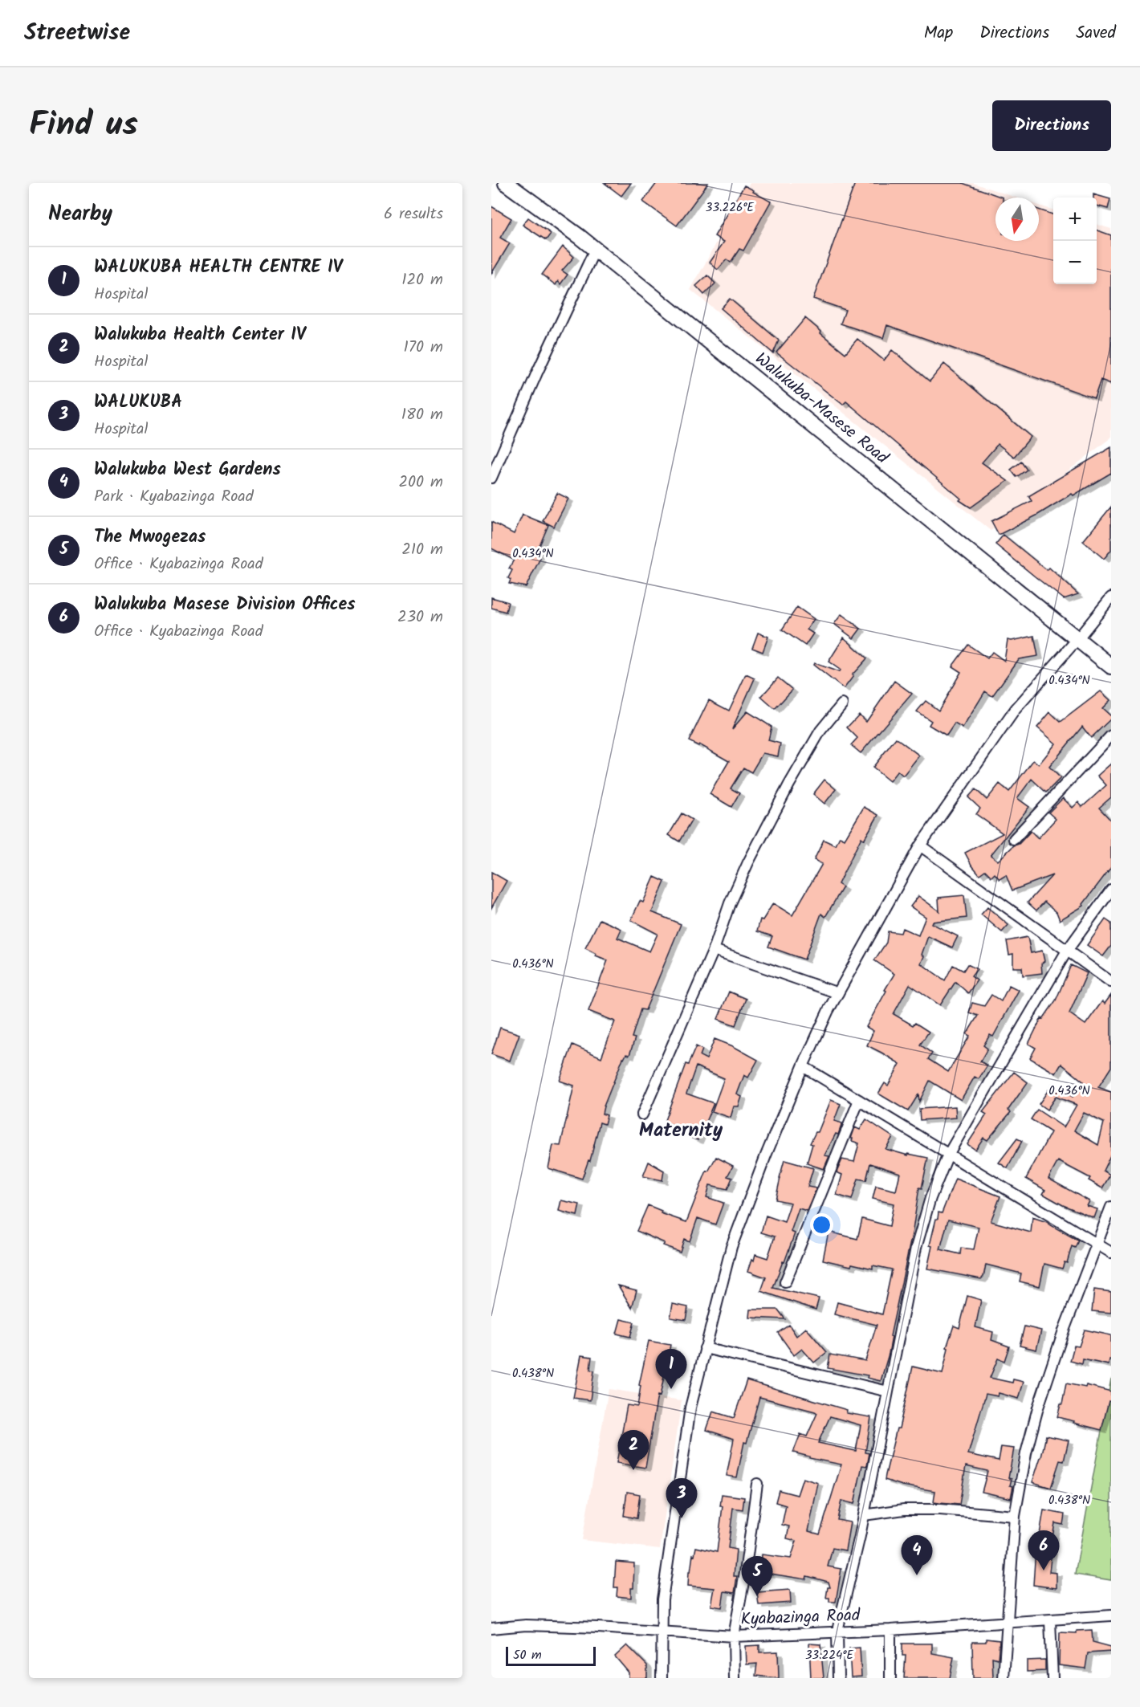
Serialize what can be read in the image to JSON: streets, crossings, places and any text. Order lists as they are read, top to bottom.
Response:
{
  "streets": {
    "street": ["Walukuba-Masese Road", "Kyabazinga Road"]
  },
  "districts": ["Maternity"],
  "scale_bar": "50 m",
  "north": "bottom",
  "page": {
    "header": "Streetwise",
    "nav": ["Map", "Directions", "Saved"],
    "title": "Find us",
    "buttons": "Directions",
    "heading": ["Nearby", "6 results"],
    "map_buttons": ["+", "−"],
    "list": [
      {
        "mark": "1",
        "name": "WALUKUBA HEALTH CENTRE IV",
        "note": "Hospital",
        "value": "120 m"
      },
      {
        "mark": "2",
        "name": "Walukuba Health Center IV",
        "note": "Hospital",
        "value": "170 m"
      },
      {
        "mark": "3",
        "name": "WALUKUBA",
        "note": "Hospital",
        "value": "180 m"
      },
      {
        "mark": "4",
        "name": "Walukuba West Gardens",
        "note": "Park · Kyabazinga Road",
        "value": "200 m"
      },
      {
        "mark": "5",
        "name": "The Mwogezas",
        "note": "Office · Kyabazinga Road",
        "value": "210 m"
      },
      {
        "mark": "6",
        "name": "Walukuba Masese Division Offices",
        "note": "Office · Kyabazinga Road",
        "value": "230 m"
      }
    ],
    "pins": [
      "1",
      "2",
      "3",
      "6",
      "4",
      "5"
    ],
    "scale": "50 m"
  },
  "coordinates": [
    "33.226°E",
    "0.434°N",
    "0.436°N",
    "0.438°N",
    "33.224°E"
  ]
}
